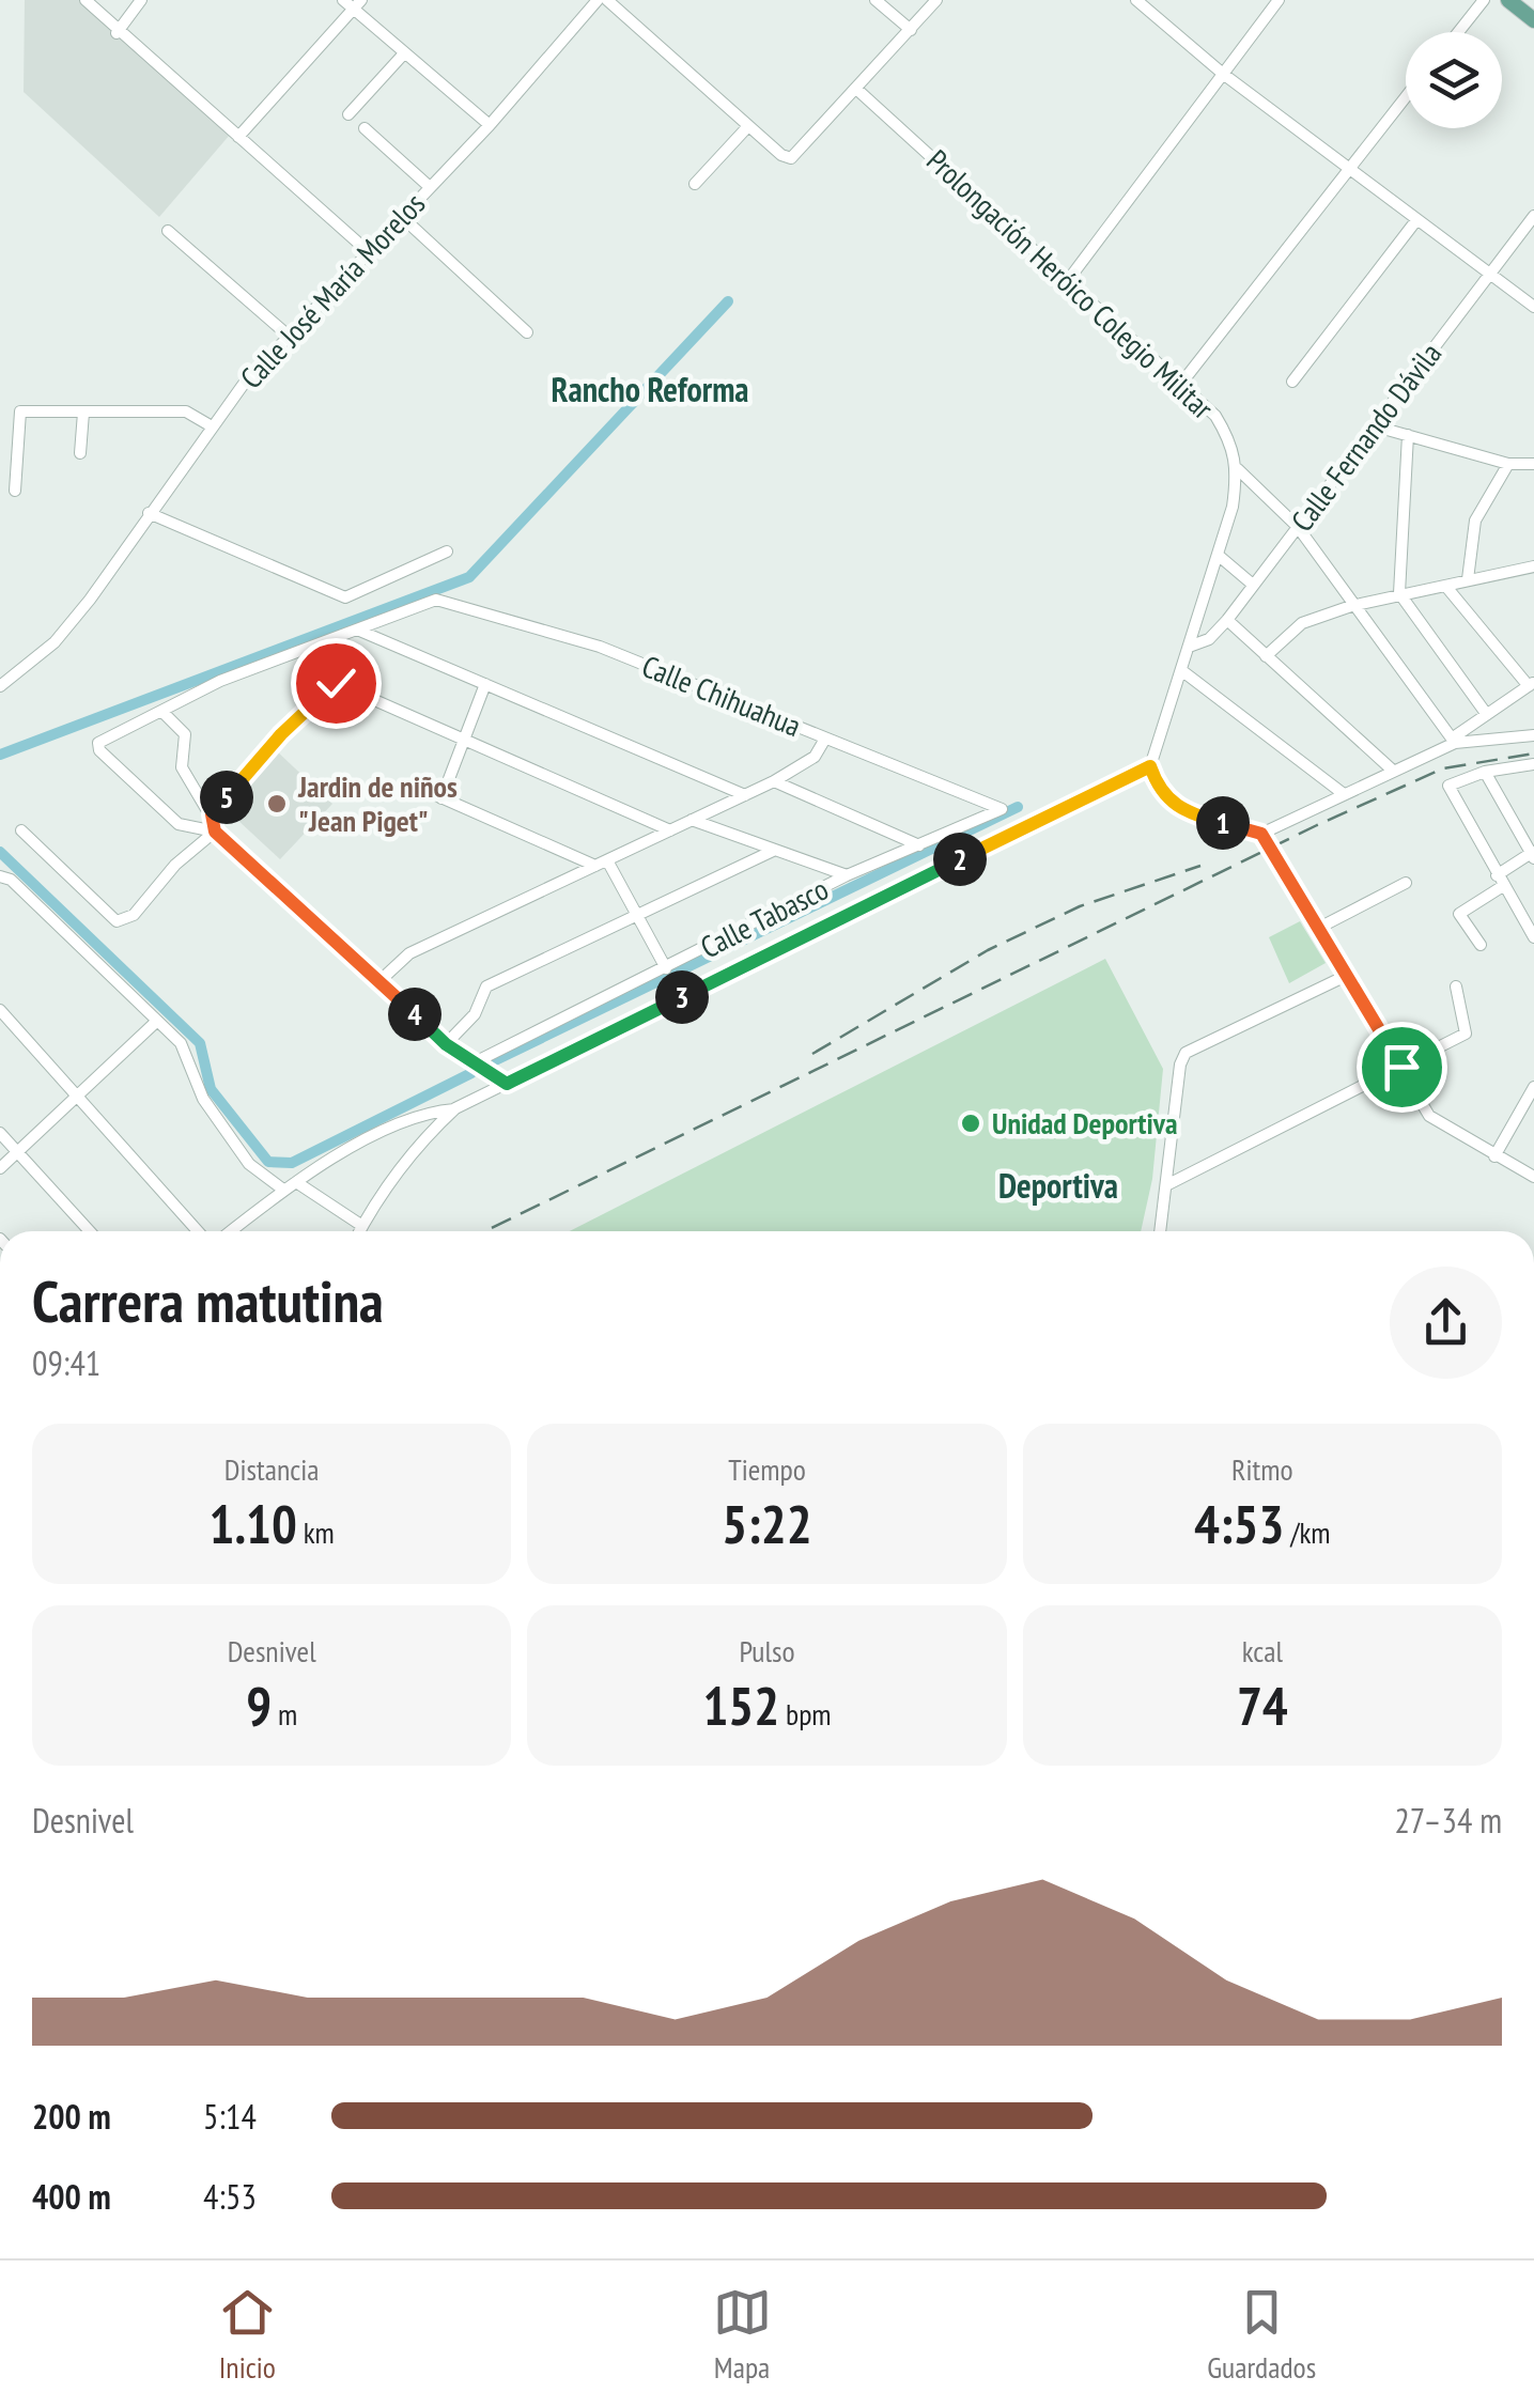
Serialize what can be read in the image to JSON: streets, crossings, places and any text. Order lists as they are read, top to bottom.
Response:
{
  "streets": {
    "street": [
      "Prolongación Heróico Colegio Militar",
      "Calle José María Morelos",
      "Calle Fernando Dávila",
      "Calle Chihuahua",
      "Calle Tabasco"
    ]
  },
  "crossings": [
    ["Calle Chihuahua", "Calle Tabasco"]
  ],
  "districts": ["Rancho Reforma", "Deportiva"],
  "places": ["Jardin de niños \"Jean Piget\"", "Unidad Deportiva"],
  "page": {
    "pins": [
      "5",
      "1",
      "2",
      "3",
      "4"
    ],
    "heading": ["Carrera matutina", "09:41"],
    "stats": [
      ["Distancia", "1.10 km"],
      ["Tiempo", "5:22"],
      ["Ritmo", "4:53 /km"],
      ["Desnivel", "9 m"],
      ["Pulso", "152 bpm"],
      ["kcal", "74"]
    ],
    "chart": ["Desnivel", "27–34 m"],
    "list": [
      {
        "name": "200 m",
        "note": "5:14"
      },
      {
        "name": "400 m",
        "note": "4:53"
      }
    ],
    "tabs": ["Inicio", "Mapa", "Guardados"]
  }
}
